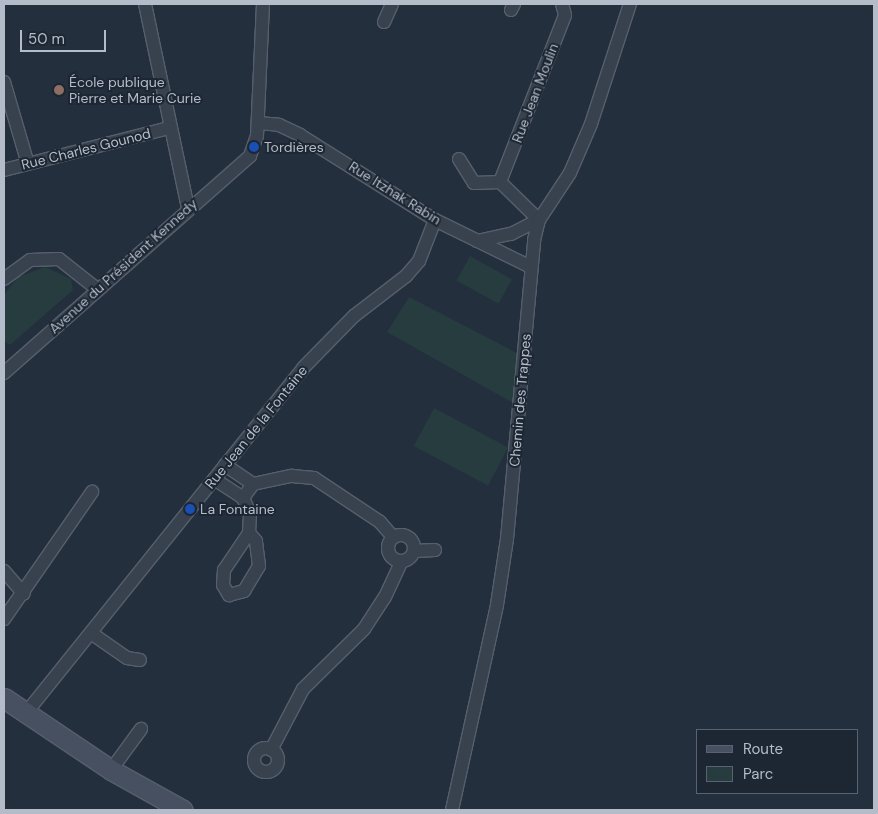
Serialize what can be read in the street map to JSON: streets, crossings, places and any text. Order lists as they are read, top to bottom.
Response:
{
  "streets": {
    "street": [
      "Rue Jean Moulin",
      "Rue Charles Gounod",
      "Rue Itzhak Rabin",
      "Avenue du Président Kennedy",
      "Chemin des Trappes",
      "Rue Jean de la Fontaine"
    ]
  },
  "crossings": [
    ["Rue Itzhak Rabin", "Avenue du Président Kennedy"],
    ["Rue Itzhak Rabin", "Chemin des Trappes"],
    ["Rue Itzhak Rabin", "Rue Jean de la Fontaine"]
  ],
  "places": ["École publique Pierre et Marie Curie", "Tordières", "La Fontaine"],
  "legend": ["Route", "Parc"],
  "scale_bar": "50 m"
}
